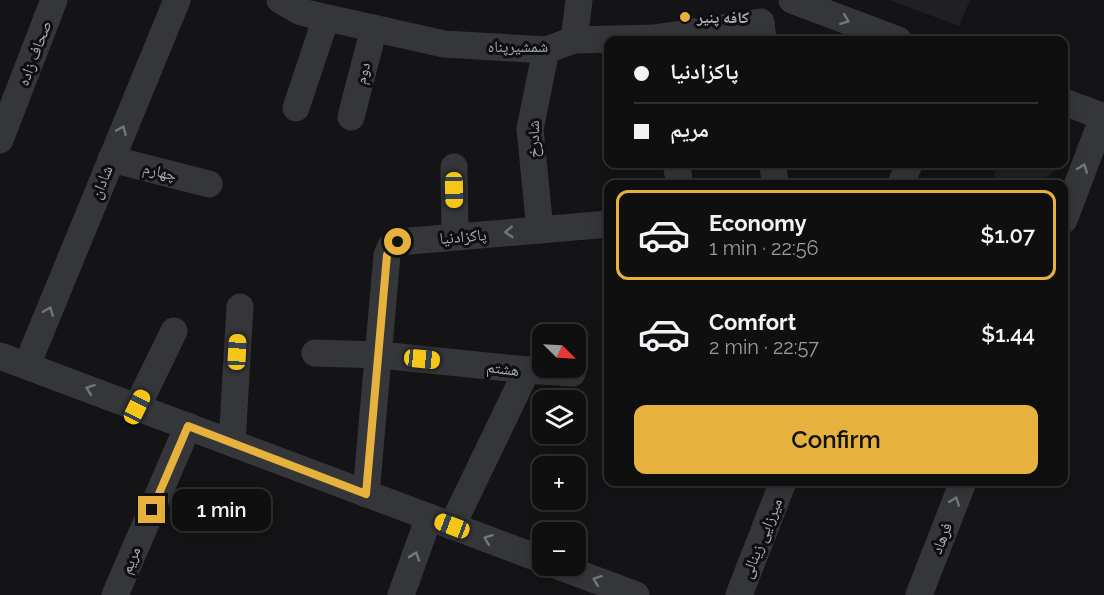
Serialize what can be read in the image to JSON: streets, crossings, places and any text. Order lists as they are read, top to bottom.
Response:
{
  "streets": {
    "street": [
      "شمشیرپناه",
      "صحاف زاده",
      "دوم",
      "شادرخ",
      "چهارم",
      "شادان",
      "پاکزادنیا",
      "هشتم",
      "میرزایی زینالی",
      "فرهاد",
      "مریم"
    ]
  },
  "crossings": [
    ["شمشیرپناه", "دوم"],
    ["شمشیرپناه", "شادرخ"],
    ["شادرخ", "پاکزادنیا"],
    ["چهارم", "شادان"],
    ["پاکزادنیا", "هشتم"]
  ],
  "one_way": ["فرهاد"],
  "places": ["کافه پنیر"],
  "north": "bottom right",
  "page": {
    "banner": ["پاکزادنیا", "مریم"],
    "list": [
      {
        "name": "Economy",
        "note": "1 min · 22:56",
        "value": "$1.07"
      },
      {
        "name": "Comfort",
        "note": "2 min · 22:57",
        "value": "$1.44"
      }
    ],
    "map_buttons": ["+", "−"],
    "buttons": "Confirm",
    "bubble": "1 min"
  }
}
